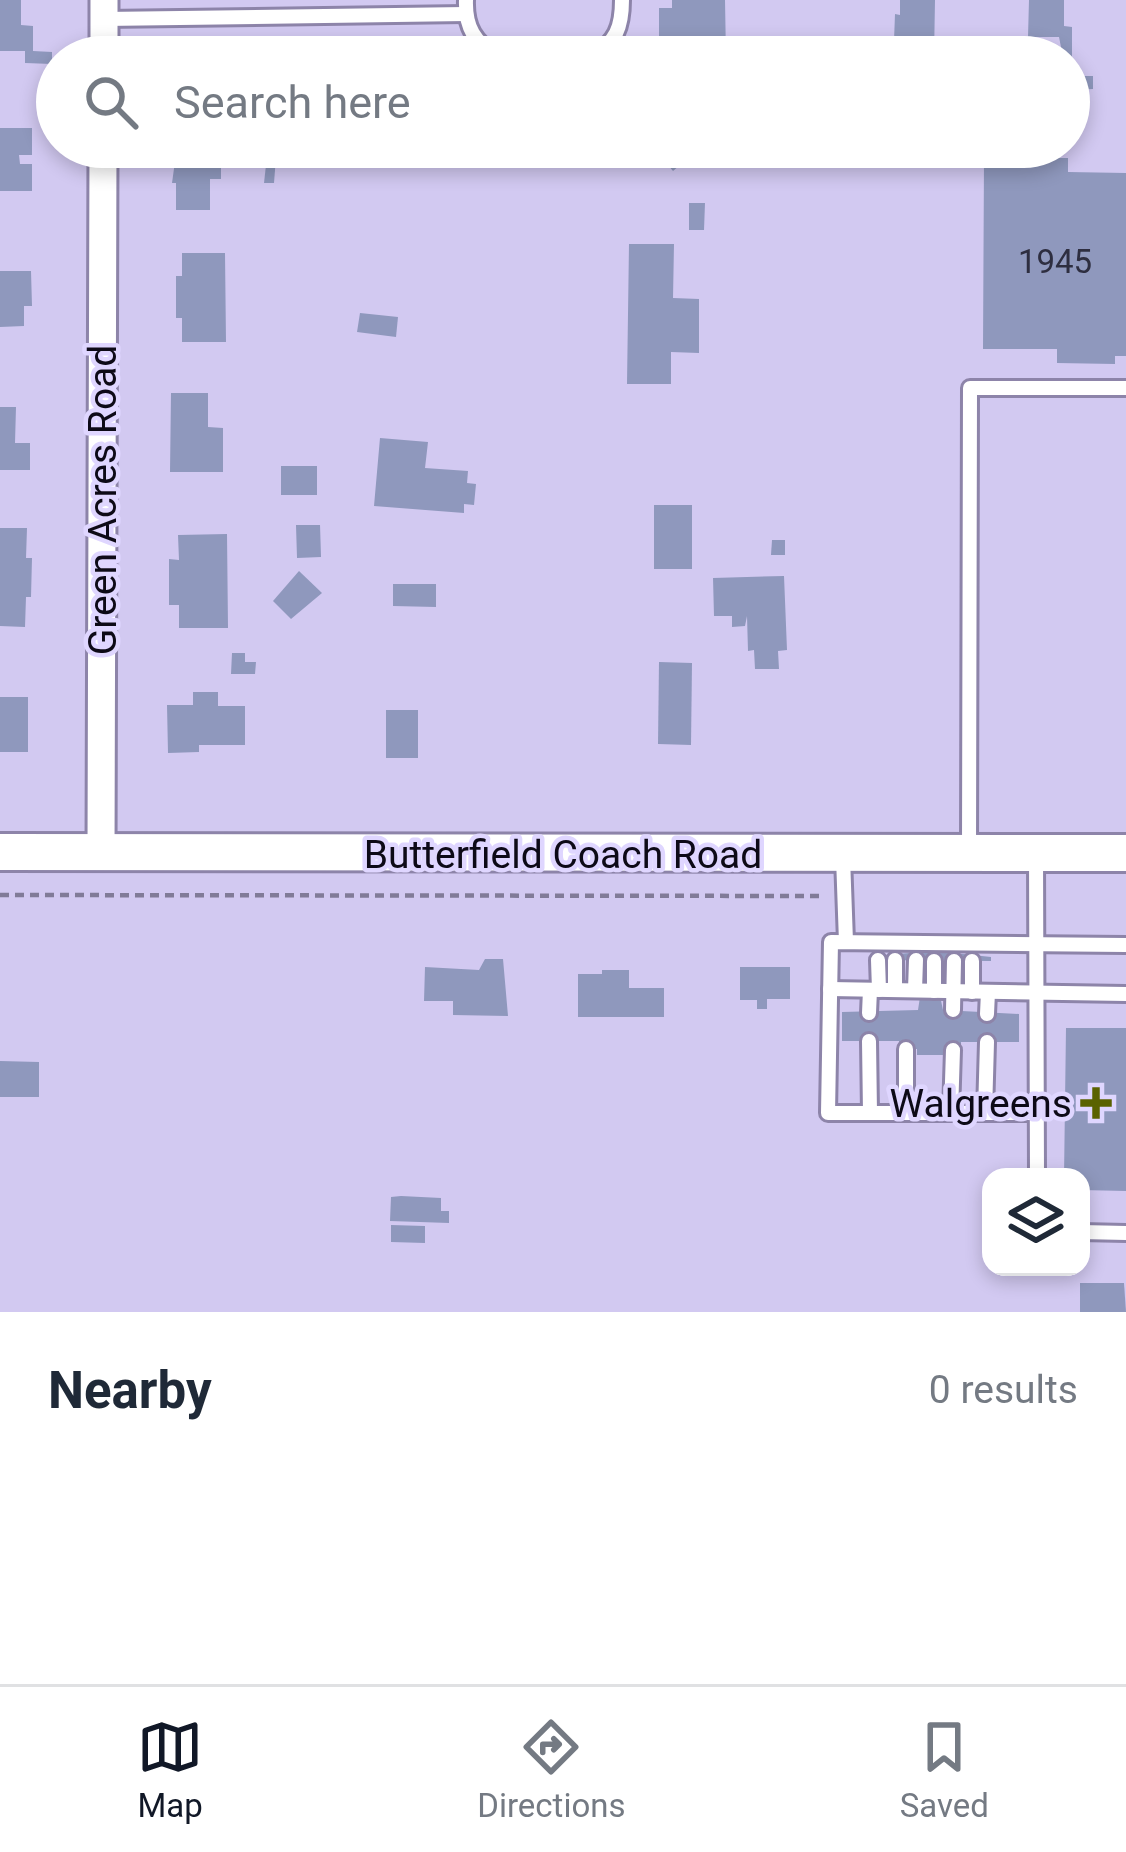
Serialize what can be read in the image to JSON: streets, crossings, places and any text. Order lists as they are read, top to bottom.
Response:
{
  "streets": {
    "main road": ["Butterfield Coach Road"],
    "street": ["Green Acres Road"]
  },
  "crossings": [
    ["Green Acres Road", "Butterfield Coach Road"]
  ],
  "places": {
    "health": ["Walgreens"]
  },
  "house_numbers": ["1945"],
  "page": {
    "search": "Search here",
    "heading": ["Nearby", "0 results"],
    "nav": ["Map", "Directions", "Saved"]
  }
}
